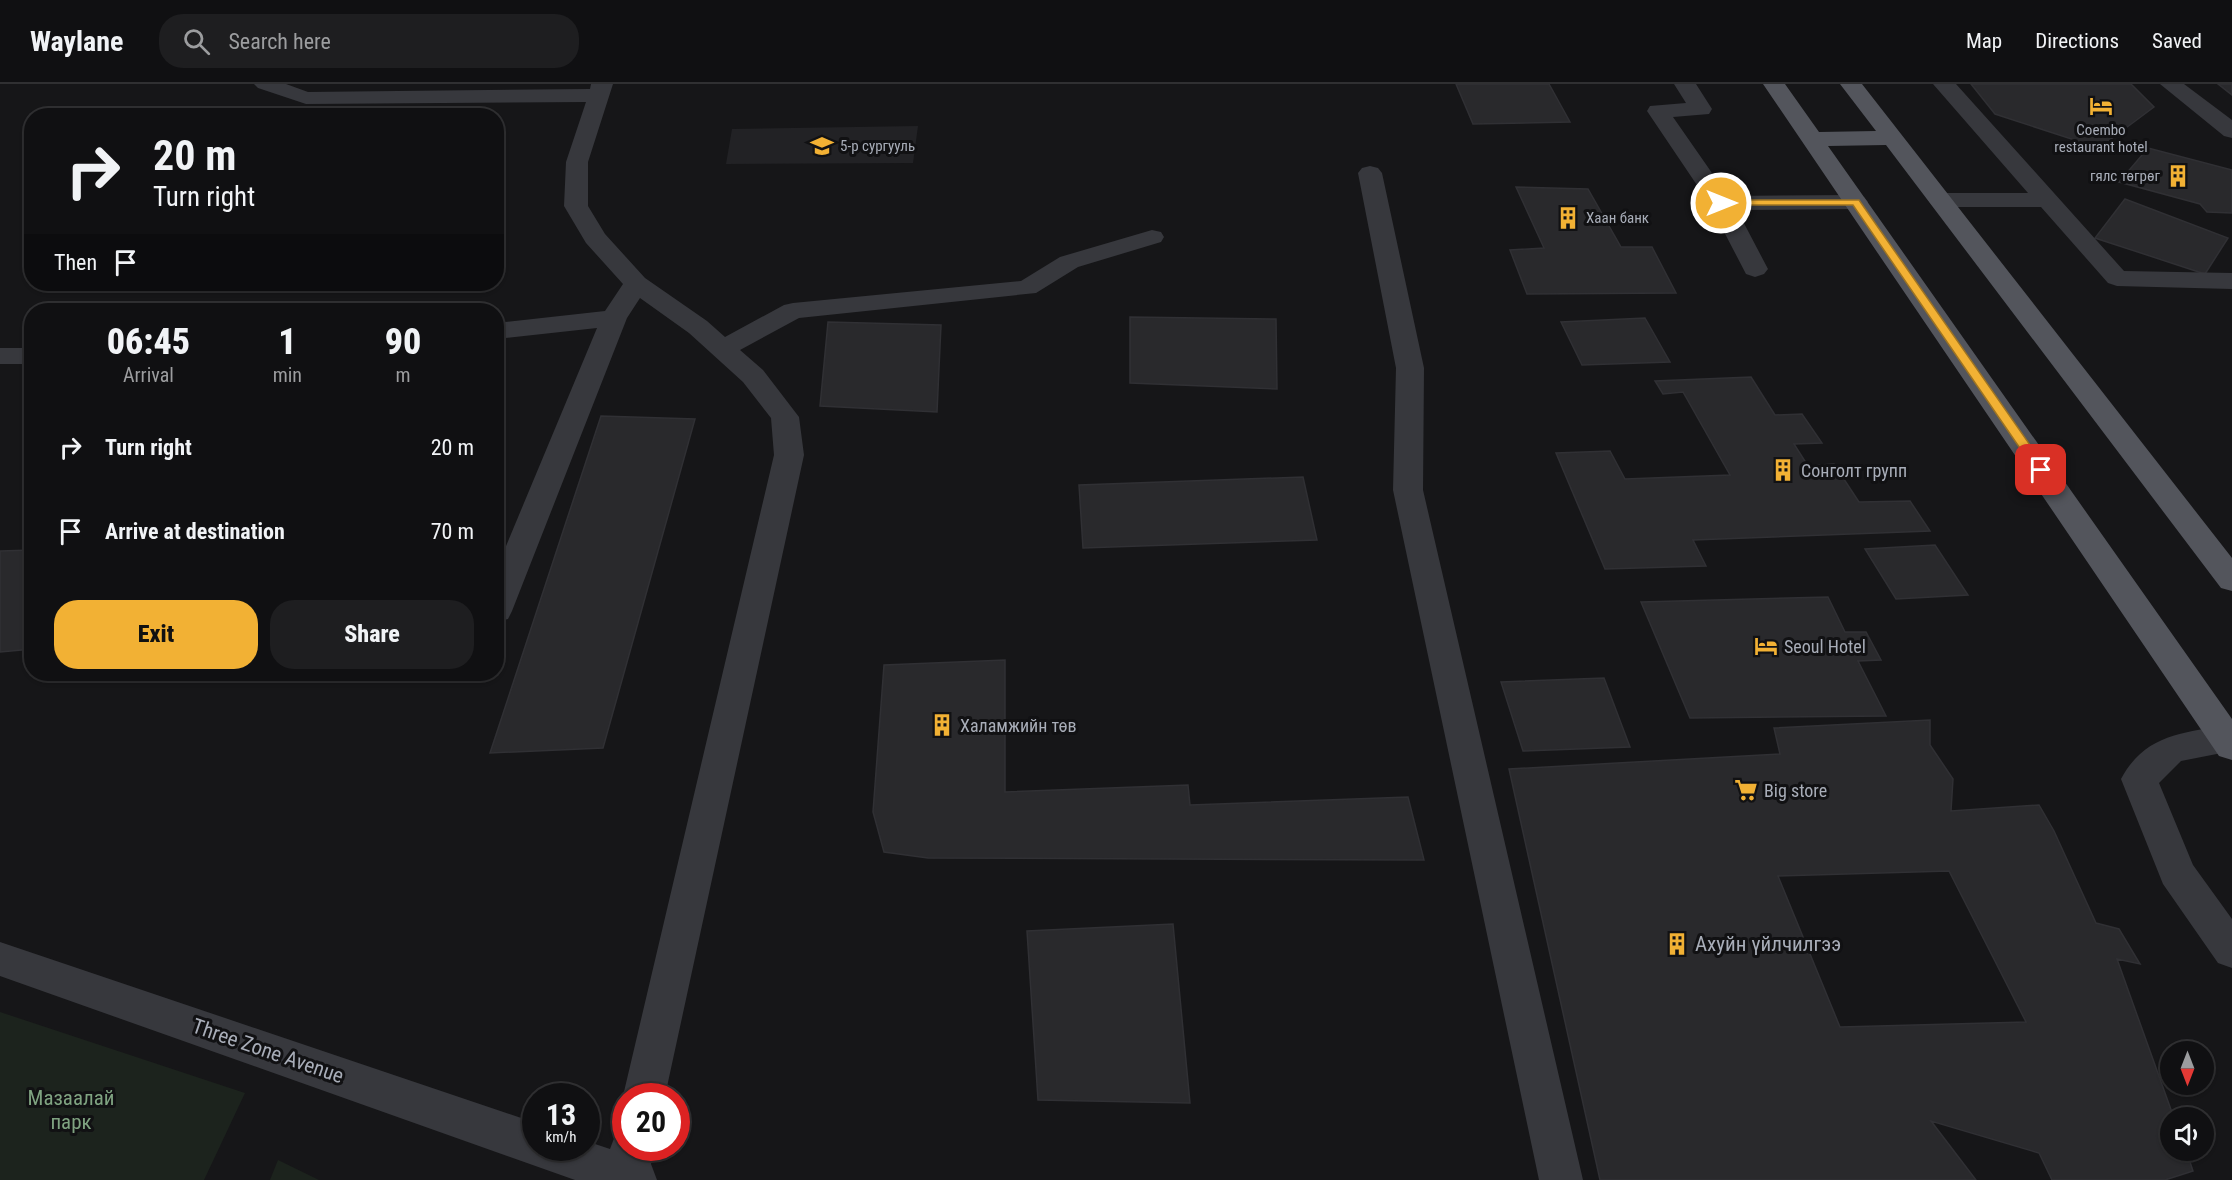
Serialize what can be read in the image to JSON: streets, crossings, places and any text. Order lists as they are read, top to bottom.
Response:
{
  "streets": {
    "street": ["Three Zone Avenue"]
  },
  "parks": ["Мазаалай парк"],
  "places": {
    "hotel": ["Coembo restaurant hotel", "Seoul Hotel"],
    "school or university": ["5-р сургууль"],
    "building": [
      "гялс төгрөг",
      "Хаан банк",
      "Сонголт групп",
      "Халамжийн төв",
      "Ахуйн үйлчилгээ"
    ],
    "supermarket": ["Big store"]
  },
  "north": "bottom",
  "page": {
    "header": "Waylane",
    "search": "Search here",
    "nav": ["Map", "Directions", "Saved"],
    "turn": ["20 m", "Turn right"],
    "then": "Then",
    "eta": [
      "06:45",
      "Arrival",
      "1",
      "min",
      "90",
      "m"
    ],
    "list": [
      {
        "name": "Turn right",
        "value": "20 m"
      },
      {
        "name": "Arrive at destination",
        "value": "70 m"
      }
    ],
    "buttons": ["Exit", "Share"],
    "speed": "13 km/h",
    "limit": "20"
  }
}
